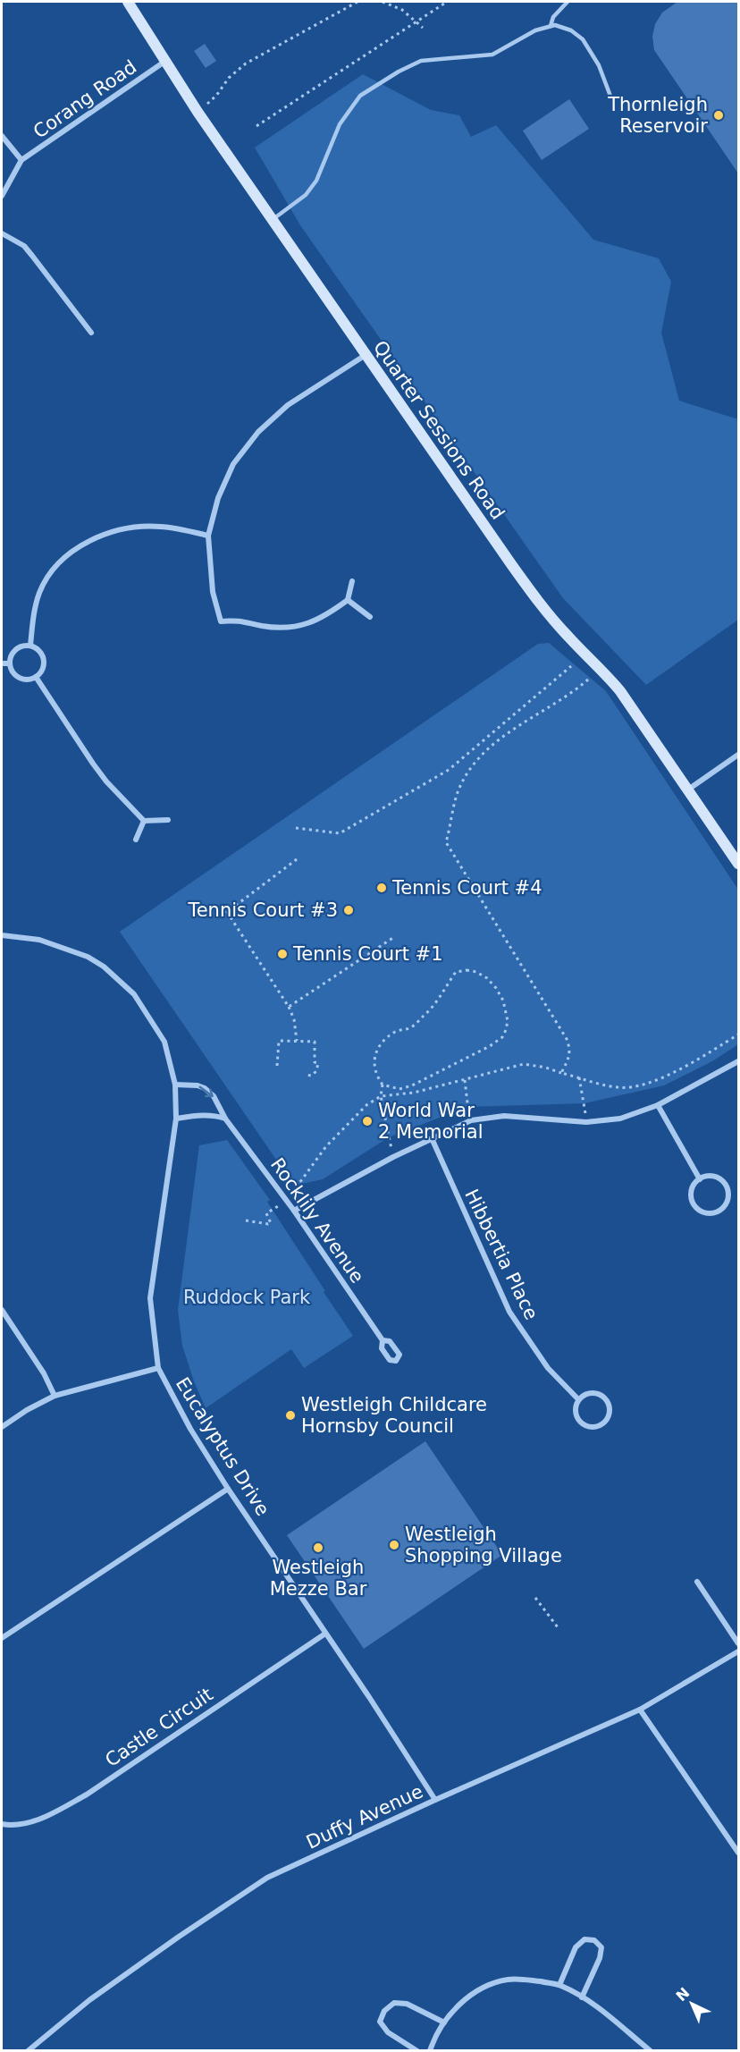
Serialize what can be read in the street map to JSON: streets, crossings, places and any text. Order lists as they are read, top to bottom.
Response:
{
  "streets": {
    "main road": ["Quarter Sessions Road"],
    "street": [
      "Corang Road",
      "Rocklily Avenue",
      "Hibbertia Place",
      "Eucalyptus Drive",
      "Castle Circuit",
      "Duffy Avenue"
    ]
  },
  "crossings": [
    ["Corang Road", "Quarter Sessions Road"],
    ["Rocklily Avenue", "Eucalyptus Drive"],
    ["Eucalyptus Drive", "Castle Circuit"],
    ["Eucalyptus Drive", "Duffy Avenue"]
  ],
  "parks": ["Ruddock Park"],
  "places": [
    "Thornleigh Reservoir",
    "Tennis Court #4",
    "Tennis Court #3",
    "Tennis Court #1",
    "World War 2 Memorial",
    "Westleigh Childcare Hornsby Council",
    "Westleigh Shopping Village",
    "Westleigh Mezze Bar"
  ],
  "north": "top left"
}
